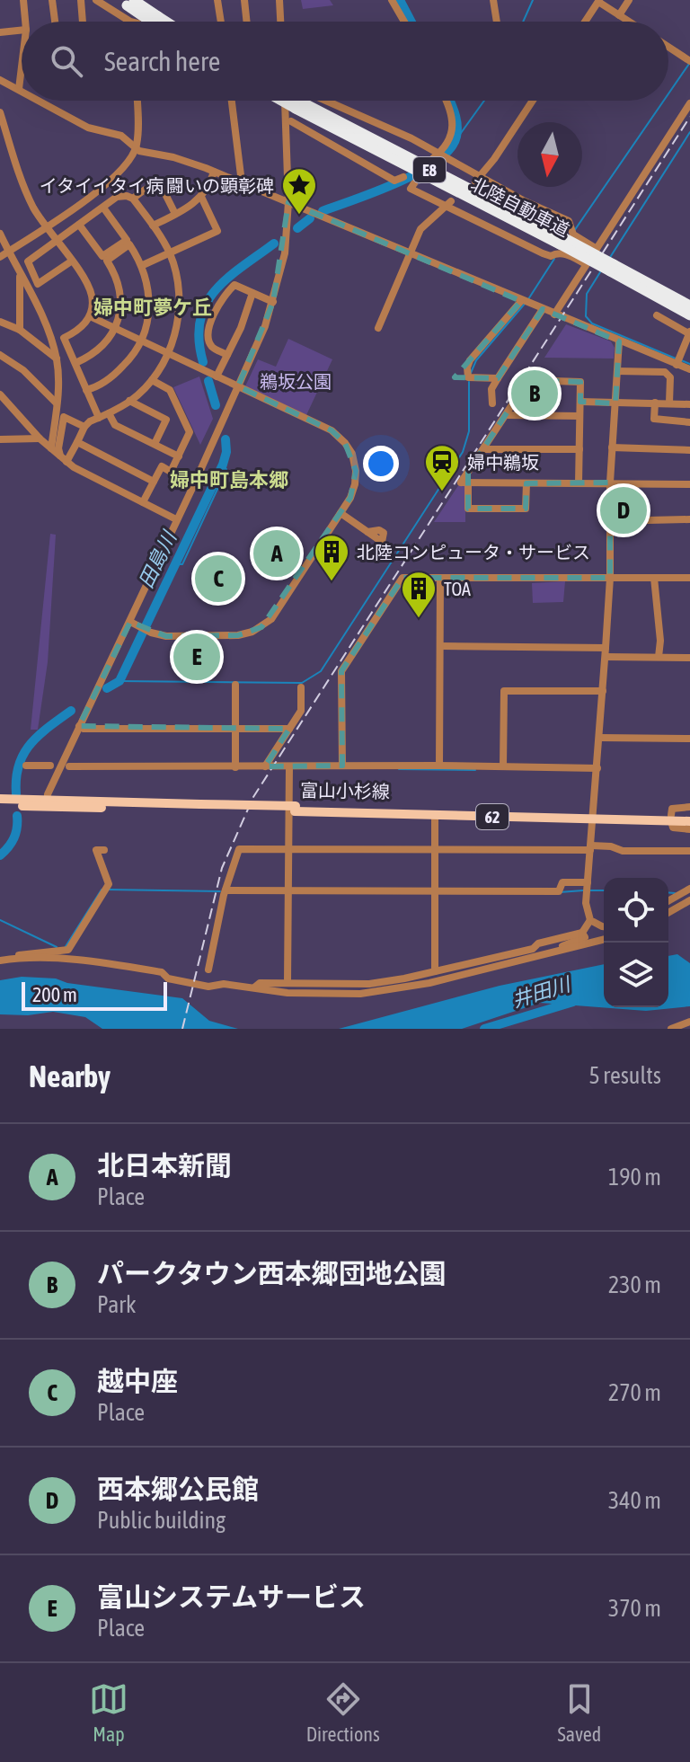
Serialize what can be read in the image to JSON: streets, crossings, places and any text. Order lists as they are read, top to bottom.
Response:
{
  "streets": {
    "highway": ["E8", "北陸自動車道"],
    "main road": ["富山小杉線", "62"]
  },
  "districts": ["婦中町夢ケ丘", "婦中町島本郷"],
  "water": ["田島川", "井田川"],
  "parks": ["鵜坂公園"],
  "places": {
    "place": ["イタイイタイ病 闘いの顕彰碑"],
    "station": ["婦中鵜坂"],
    "building": ["北陸コンピュータ・サービス", "TOA"]
  },
  "scale_bar": "200 m",
  "north": "bottom",
  "page": {
    "search": "Search here",
    "pins": [
      "B",
      "D",
      "A",
      "C",
      "E"
    ],
    "scale": "200 m",
    "heading": ["Nearby", "5 results"],
    "list": [
      {
        "mark": "A",
        "name": "北日本新聞",
        "note": "Place",
        "value": "190 m"
      },
      {
        "mark": "B",
        "name": "パークタウン西本郷団地公園",
        "note": "Park",
        "value": "230 m"
      },
      {
        "mark": "C",
        "name": "越中座",
        "note": "Place",
        "value": "270 m"
      },
      {
        "mark": "D",
        "name": "西本郷公民館",
        "note": "Public building",
        "value": "340 m"
      },
      {
        "mark": "E",
        "name": "富山システムサービス",
        "note": "Place",
        "value": "370 m"
      }
    ],
    "nav": ["Map", "Directions", "Saved"]
  }
}
